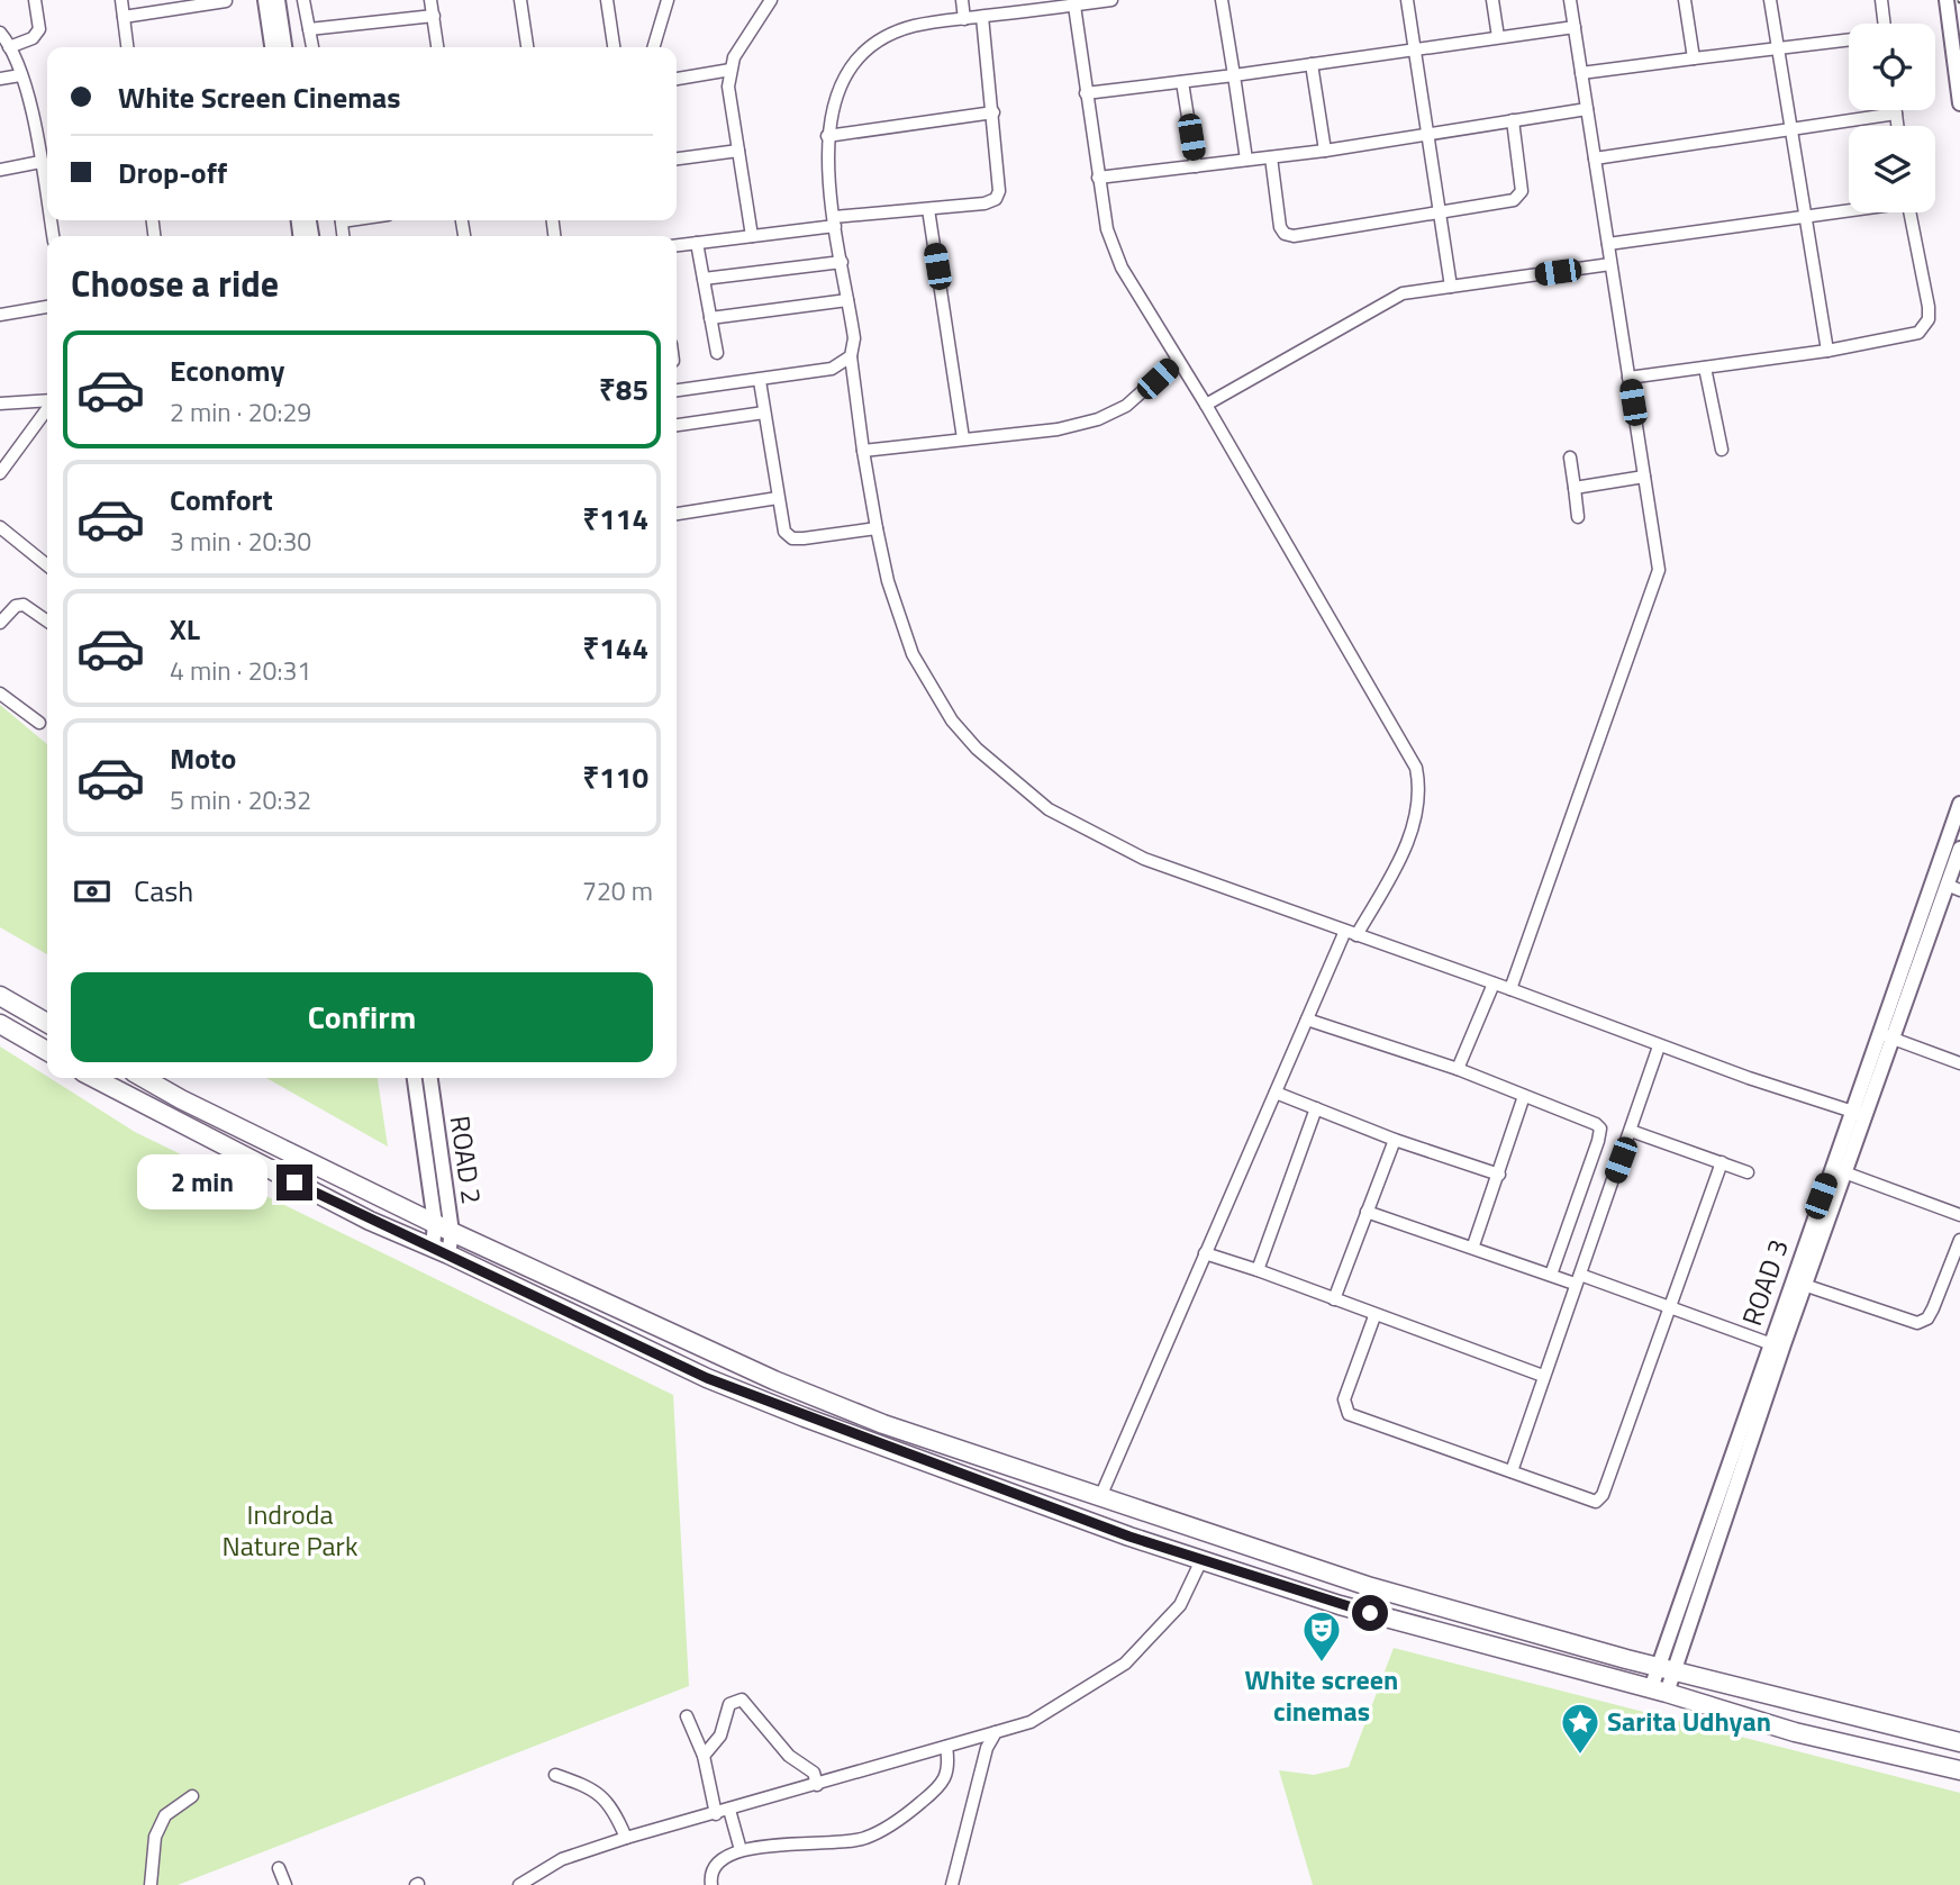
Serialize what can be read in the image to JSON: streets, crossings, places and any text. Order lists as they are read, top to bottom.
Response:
{
  "streets": {
    "street": ["ROAD 2", "ROAD 3"]
  },
  "parks": ["Indroda Nature Park"],
  "places": {
    "theatre": ["White screen cinemas"],
    "place": ["Sarita Udhyan"]
  },
  "page": {
    "banner": ["White Screen Cinemas", "Drop-off"],
    "heading": "Choose a ride",
    "list": [
      {
        "name": "Economy",
        "note": "2 min · 20:29",
        "value": "₹85"
      },
      {
        "name": "Comfort",
        "note": "3 min · 20:30",
        "value": "₹114"
      },
      {
        "name": "XL",
        "note": "4 min · 20:31",
        "value": "₹144"
      },
      {
        "name": "Moto",
        "note": "5 min · 20:32",
        "value": "₹110"
      }
    ],
    "pay": ["Cash", "720 m"],
    "buttons": "Confirm",
    "bubble": "2 min"
  }
}
